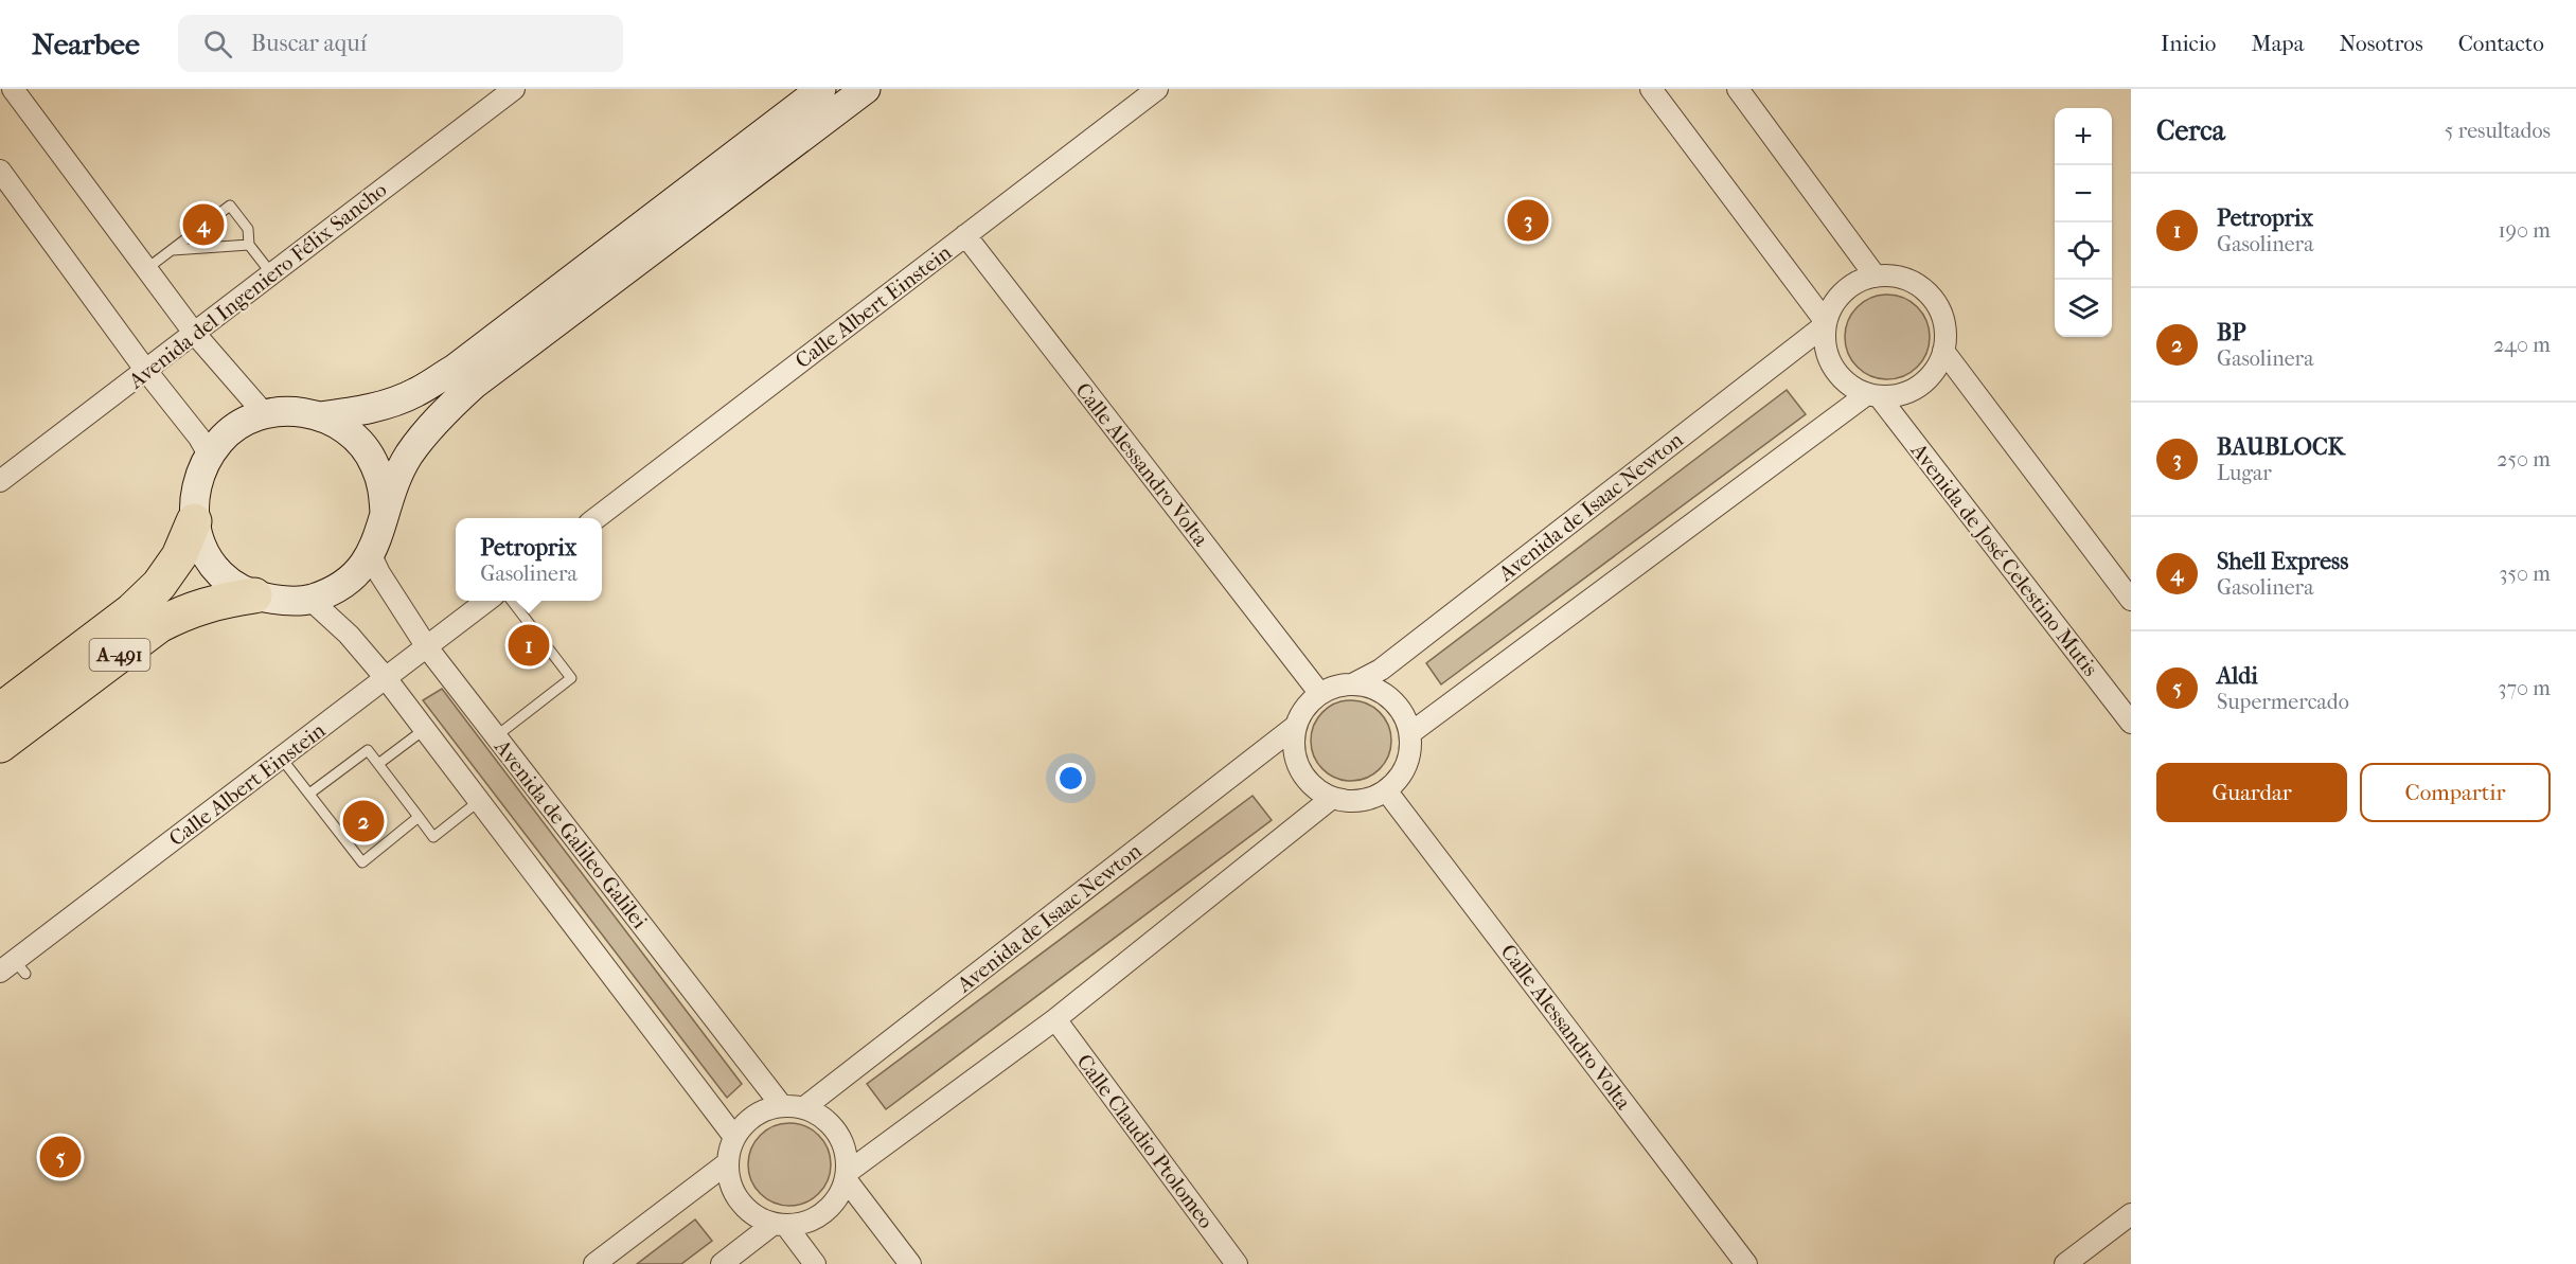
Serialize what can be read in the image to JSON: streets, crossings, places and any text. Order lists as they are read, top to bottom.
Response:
{
  "streets": {
    "highway": ["A-491"],
    "street": [
      "Avenida del Ingeniero Félix Sancho",
      "Calle Albert Einstein",
      "Calle Alessandro Volta",
      "Avenida de Isaac Newton",
      "Avenida de José Celestino Mutis",
      "Avenida de Galileo Galilei",
      "Calle Claudio Ptolomeo"
    ]
  },
  "crossings": [
    ["Calle Albert Einstein", "Calle Alessandro Volta"],
    ["Calle Albert Einstein", "Avenida de Galileo Galilei"],
    ["Calle Alessandro Volta", "Avenida de Isaac Newton"],
    ["Avenida de Isaac Newton", "Avenida de José Celestino Mutis"],
    ["Avenida de Isaac Newton", "Avenida de Galileo Galilei"],
    ["A-491", "Avenida de Galileo Galilei"]
  ],
  "page": {
    "header": "Nearbee",
    "search": "Buscar aquí",
    "nav": [
      "Inicio",
      "Mapa",
      "Nosotros",
      "Contacto"
    ],
    "heading": ["Cerca", "5 resultados"],
    "map_buttons": ["+", "−"],
    "list": [
      {
        "mark": "1",
        "name": "Petroprix",
        "note": "Gasolinera",
        "value": "190 m"
      },
      {
        "mark": "2",
        "name": "BP",
        "note": "Gasolinera",
        "value": "240 m"
      },
      {
        "mark": "3",
        "name": "BAUBLOCK",
        "note": "Lugar",
        "value": "250 m"
      },
      {
        "mark": "4",
        "name": "Shell Express",
        "note": "Gasolinera",
        "value": "350 m"
      },
      {
        "mark": "5",
        "name": "Aldi",
        "note": "Supermercado",
        "value": "370 m"
      }
    ],
    "pins": [
      "3",
      "4",
      "1",
      "2",
      "5"
    ],
    "popup": ["Petroprix", "Gasolinera"],
    "buttons": ["Guardar", "Compartir"]
  }
}
